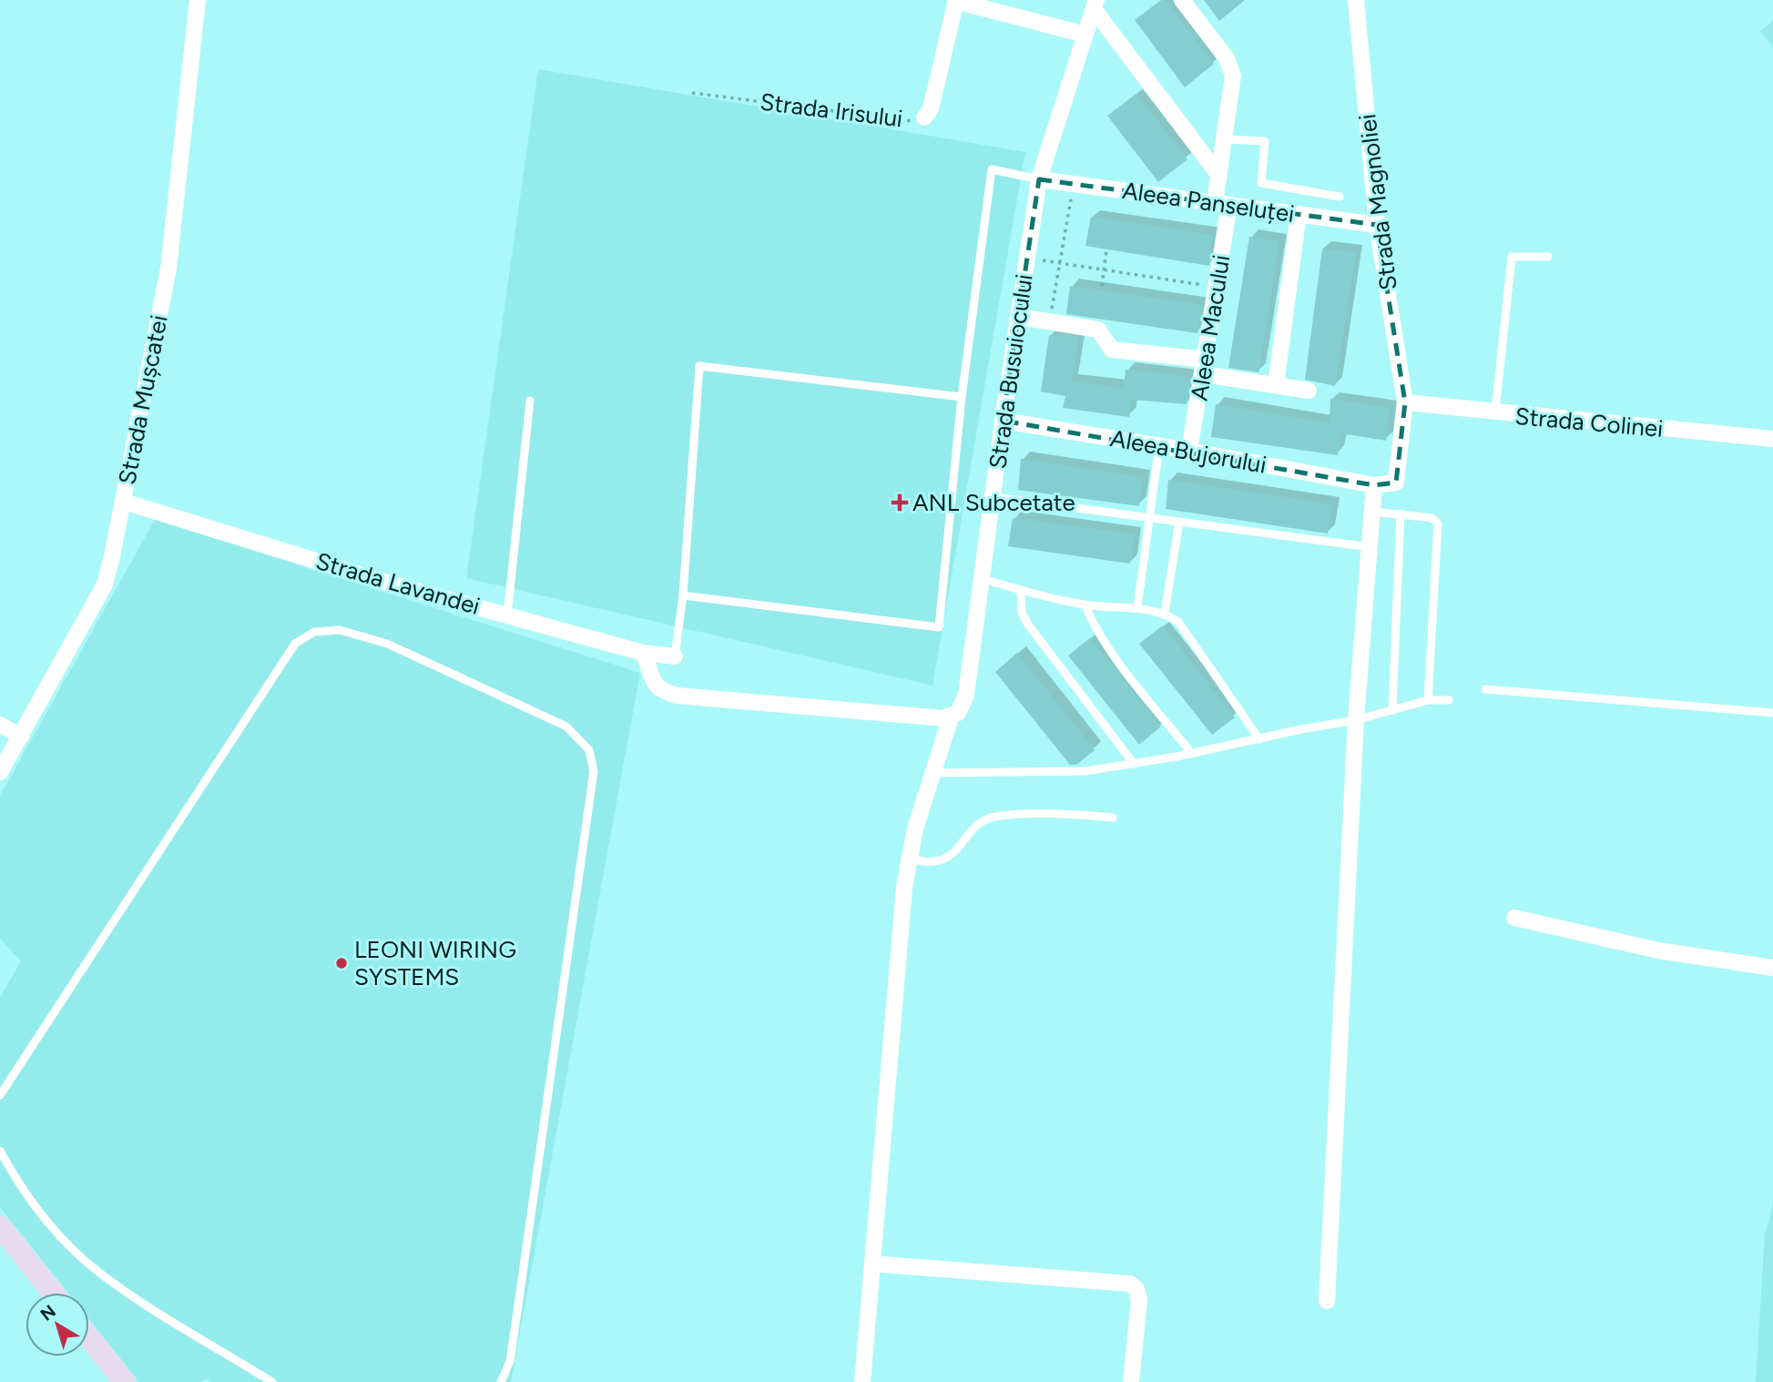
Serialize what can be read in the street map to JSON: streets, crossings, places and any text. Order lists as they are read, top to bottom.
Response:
{
  "streets": {
    "street": [
      "Strada Irisului",
      "Aleea Panseluței",
      "Strada Magnoliei",
      "Aleea Macului",
      "Strada Busuiocului",
      "Strada Mușcatei",
      "Strada Colinei",
      "Aleea Bujorului",
      "Strada Lavandei"
    ]
  },
  "crossings": [
    ["Aleea Panseluței", "Strada Magnoliei"],
    ["Aleea Panseluței", "Aleea Macului"],
    ["Aleea Panseluței", "Strada Busuiocului"],
    ["Strada Magnoliei", "Strada Colinei"],
    ["Strada Magnoliei", "Aleea Bujorului"],
    ["Aleea Macului", "Aleea Bujorului"],
    ["Strada Busuiocului", "Aleea Bujorului"],
    ["Strada Mușcatei", "Strada Lavandei"]
  ],
  "places": {
    "health": ["ANL Subcetate"],
    "other": ["LEONI WIRING SYSTEMS"]
  },
  "north": "top left"
}
